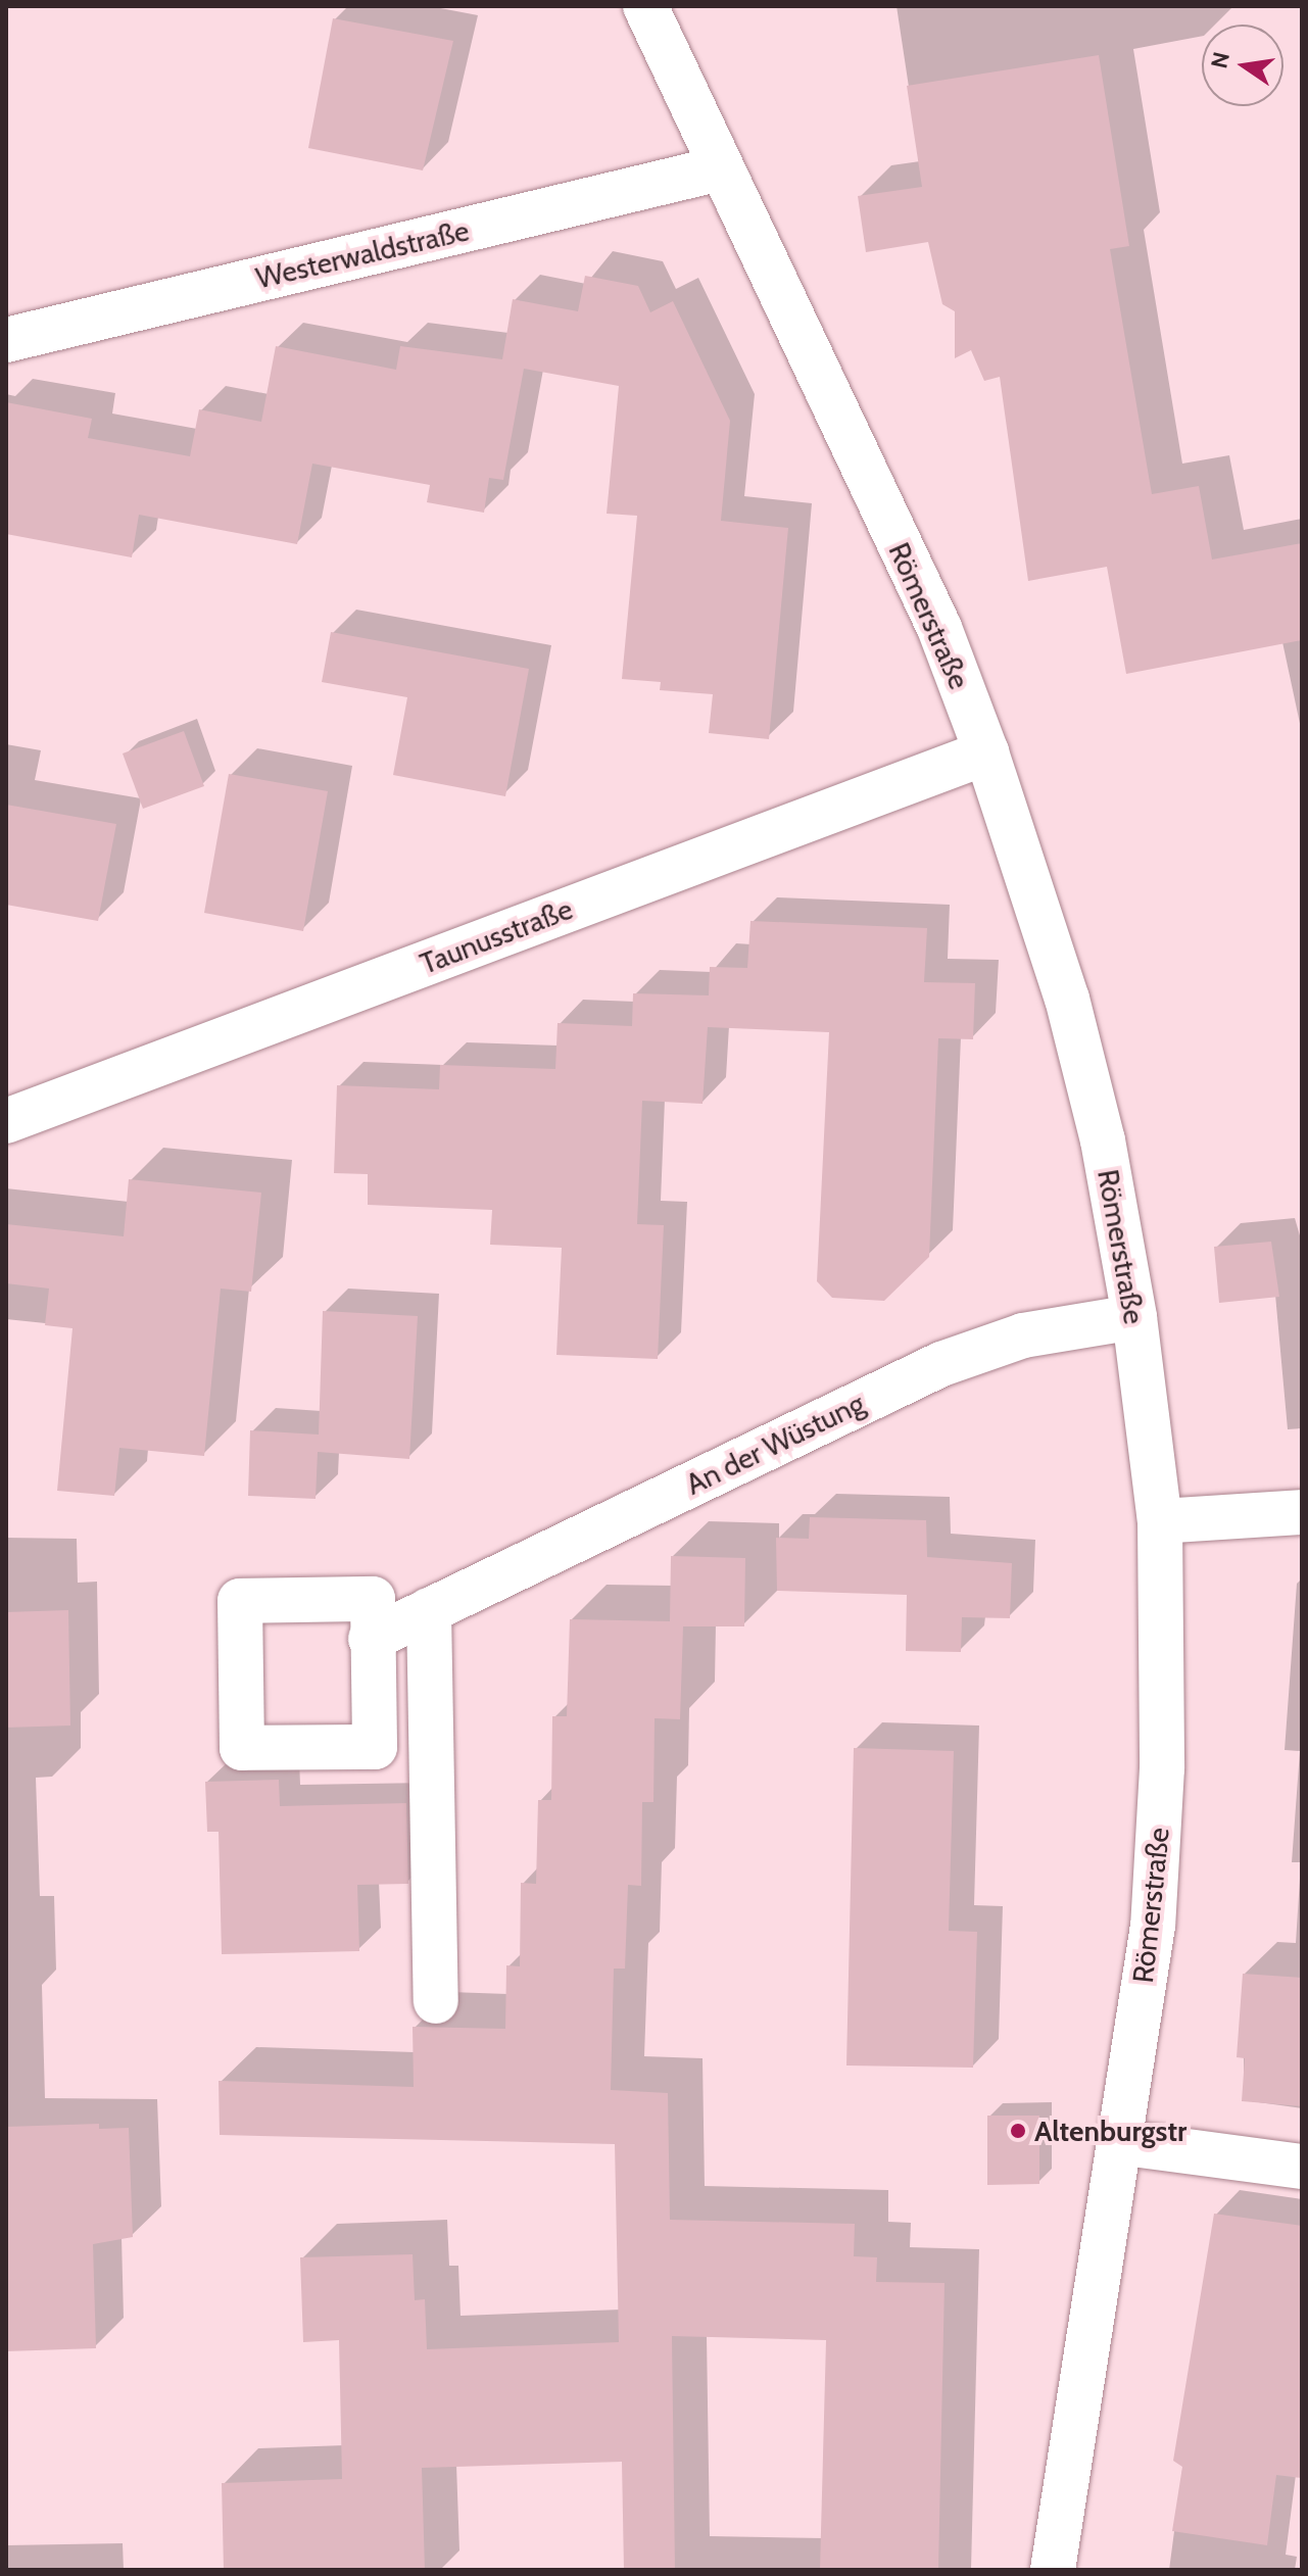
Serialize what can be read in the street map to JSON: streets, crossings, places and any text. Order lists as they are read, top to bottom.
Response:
{
  "streets": {
    "street": [
      "Westerwaldstraße",
      "Römerstraße",
      "Taunusstraße",
      "An der Wüstung"
    ]
  },
  "crossings": [
    ["Westerwaldstraße", "Römerstraße"],
    ["Römerstraße", "Taunusstraße"],
    ["Römerstraße", "An der Wüstung"]
  ],
  "places": ["Altenburgstr"],
  "north": "left"
}
